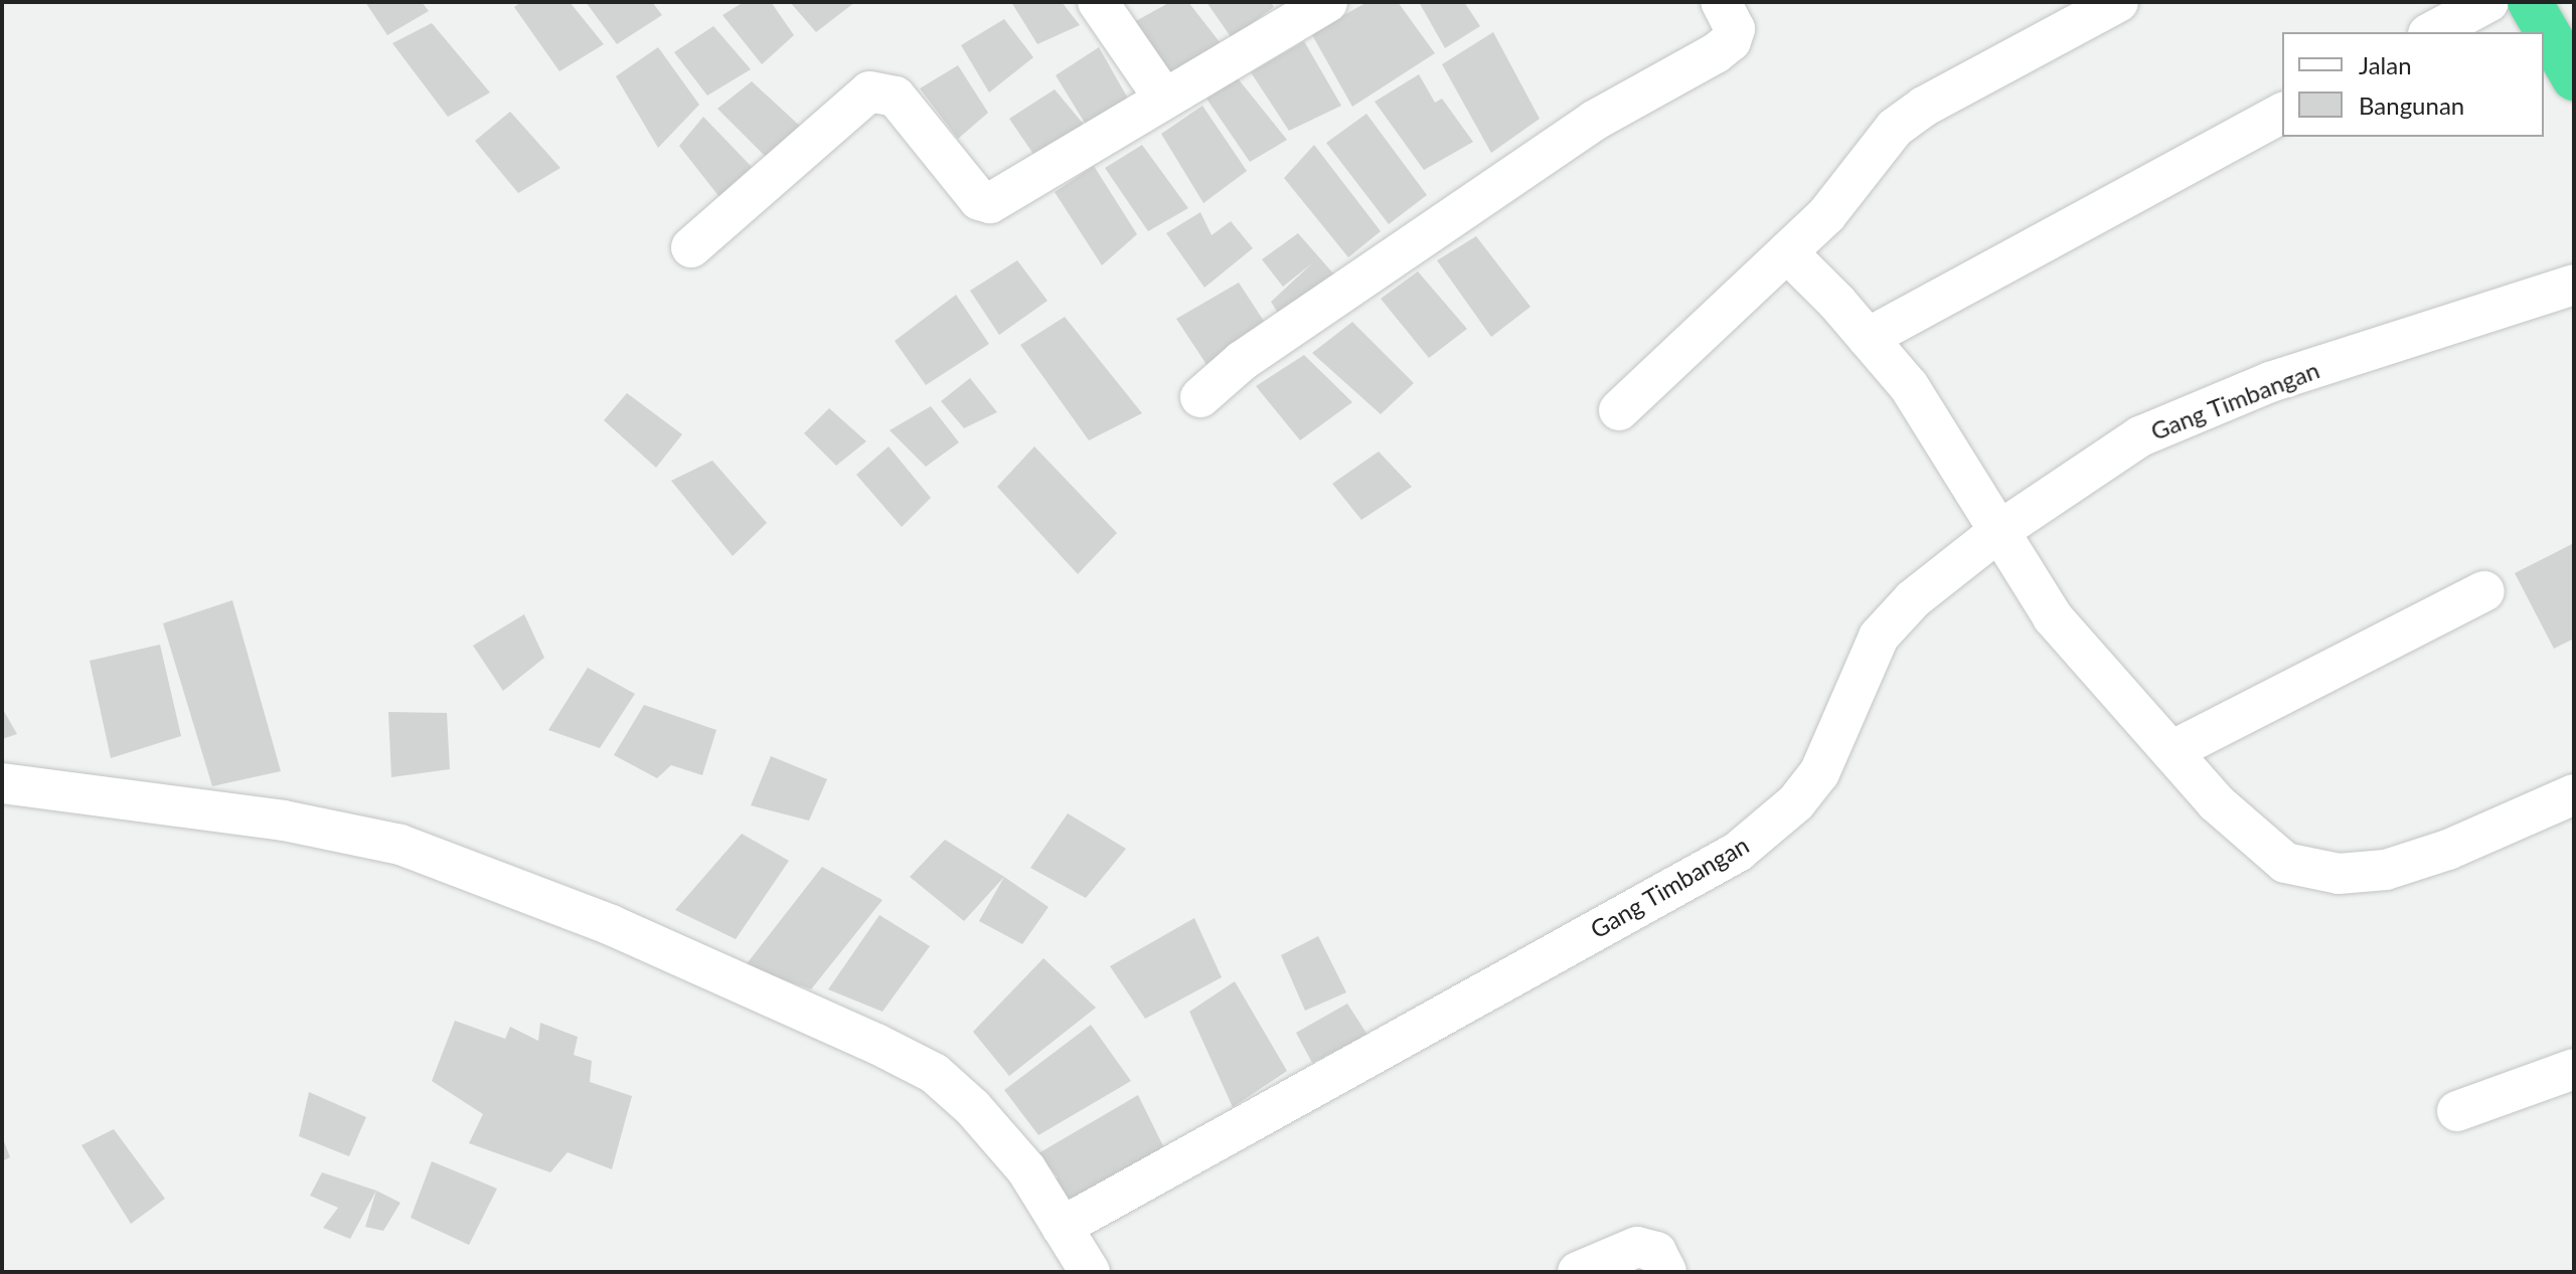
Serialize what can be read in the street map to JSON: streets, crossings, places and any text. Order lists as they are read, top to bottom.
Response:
{
  "streets": {
    "street": ["Gang Timbangan"]
  },
  "legend": ["Jalan", "Bangunan"]
}
